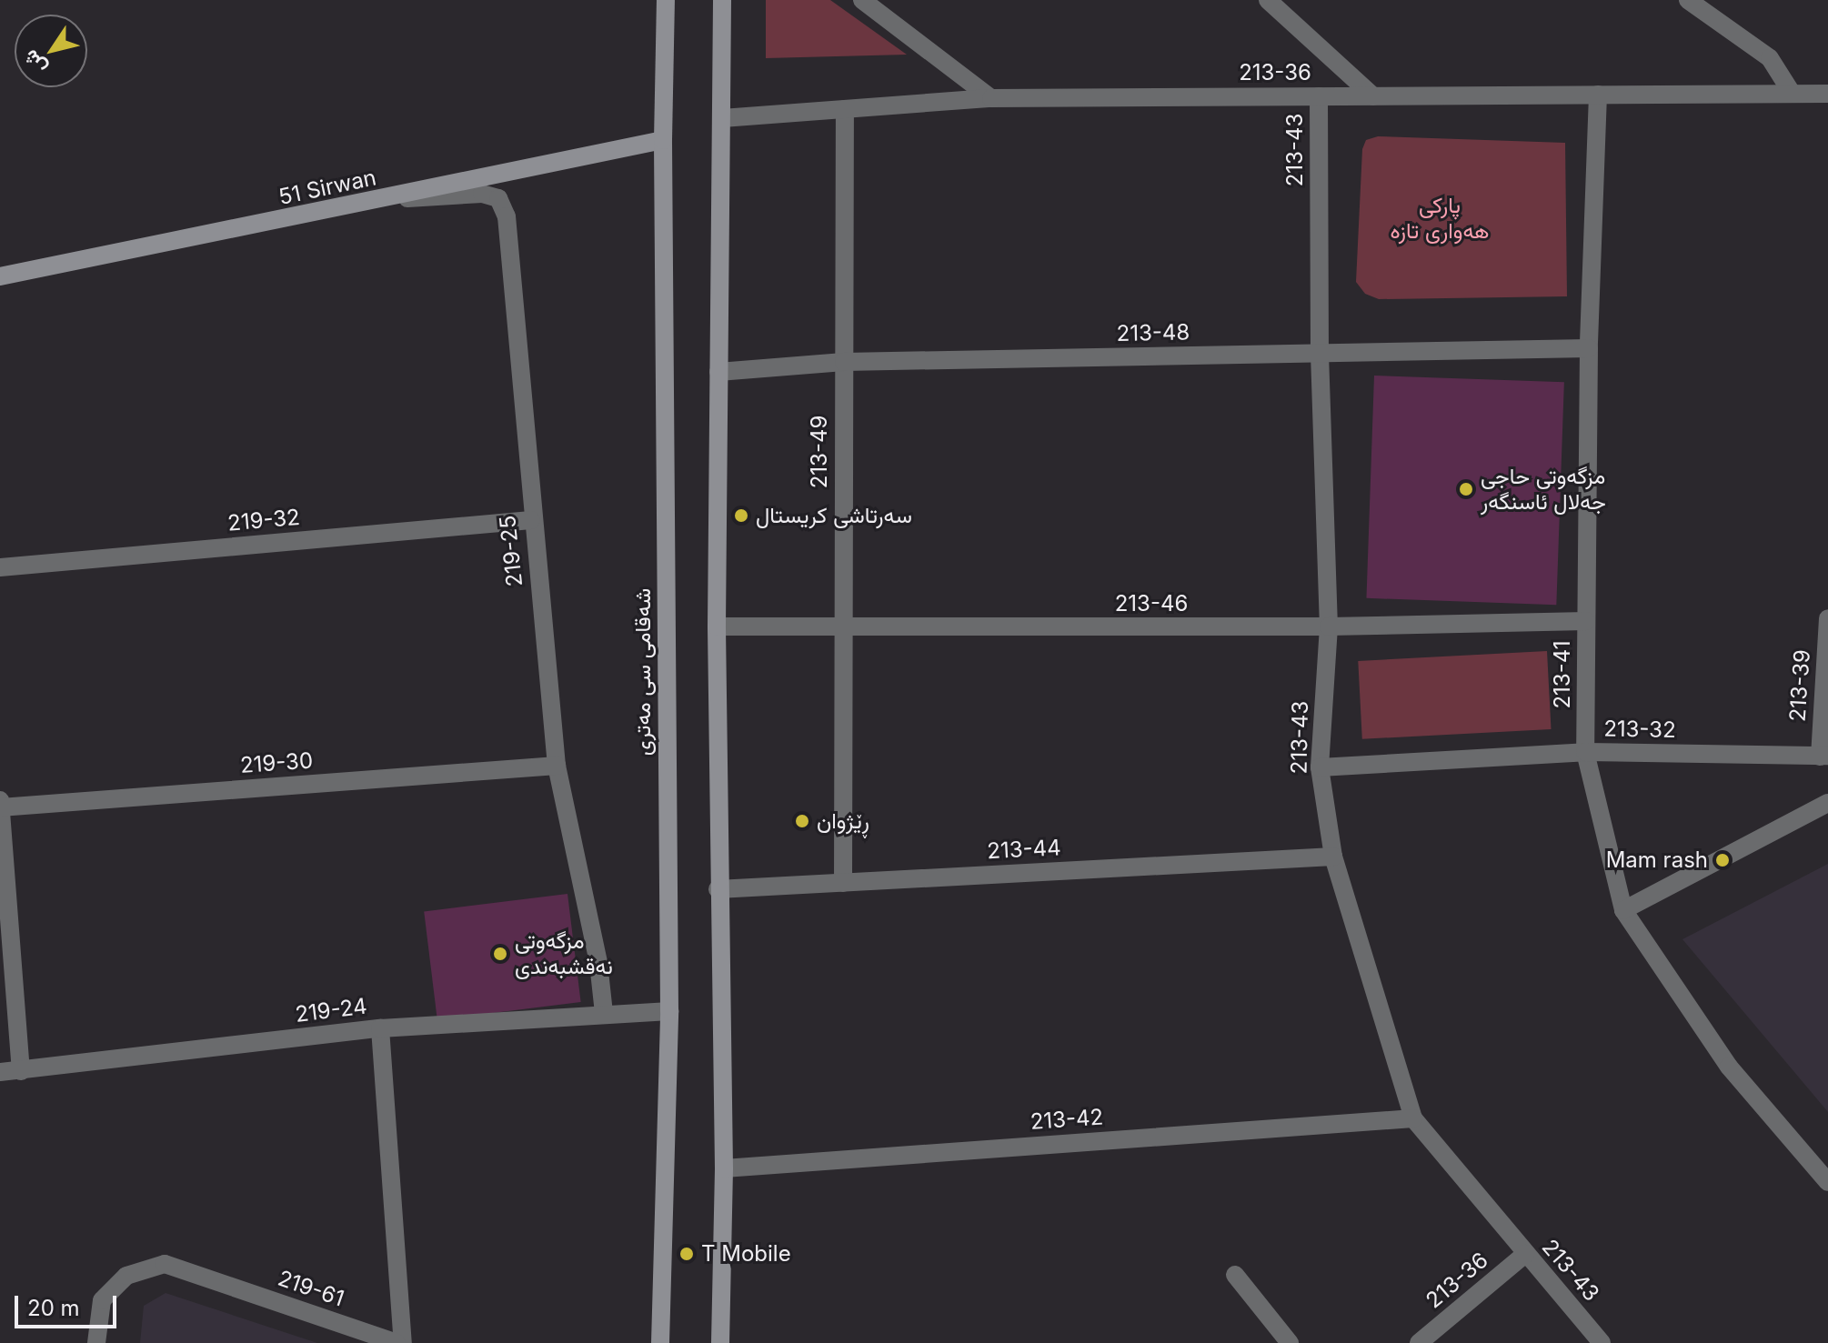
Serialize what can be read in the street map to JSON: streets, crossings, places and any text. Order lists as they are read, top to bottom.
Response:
{
  "streets": {
    "main road": ["51 Sirwan", "شەقامی سی مەتری"],
    "street": [
      "213-36",
      "213-43",
      "213-48",
      "213-49",
      "219-32",
      "219-25",
      "213-46",
      "213-41",
      "213-39",
      "213-32",
      "219-30",
      "213-44",
      "219-24",
      "213-42",
      "219-61"
    ]
  },
  "crossings": [
    ["213-36", "213-43"],
    ["213-36", "213-49"],
    ["213-36", "213-41"],
    ["213-43", "213-48"],
    ["213-43", "213-46"],
    ["213-43", "213-32"],
    ["213-43", "213-44"],
    ["213-43", "213-42"],
    ["51 Sirwan", "219-25"],
    ["51 Sirwan", "شەقامی سی مەتری"],
    ["213-48", "213-49"],
    ["213-48", "213-41"],
    ["213-49", "213-46"],
    ["213-49", "213-44"],
    ["219-32", "219-25"],
    ["219-25", "219-30"],
    ["219-25", "219-24"],
    ["213-46", "213-41"],
    ["شەقامی سی مەتری", "219-24"],
    ["213-41", "213-32"],
    ["213-39", "213-32"]
  ],
  "parks": ["پارکی هەواری تازە"],
  "places": [
    "مزگەوتی حاجی جەلال ئاسنگەر",
    "سەرتاشی کریستال",
    "ڕێژوان",
    "Mam rash",
    "مزگەوتی نەقشبەندی",
    "T Mobile"
  ],
  "scale_bar": "20 m",
  "north": "bottom left"
}
